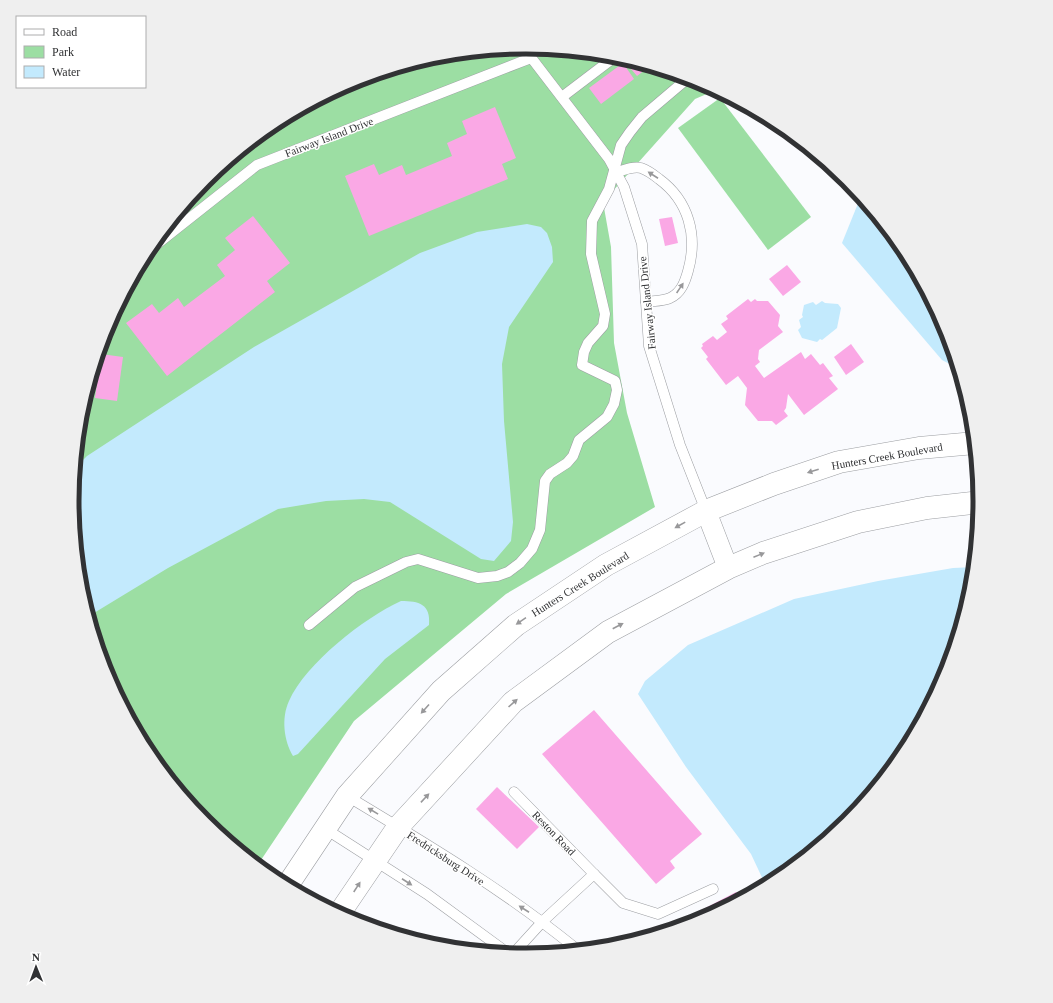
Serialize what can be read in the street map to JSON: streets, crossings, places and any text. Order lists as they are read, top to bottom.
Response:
{
  "streets": {
    "street": ["Fairway Island Drive", "Hunters Creek Boulevard"],
    "lane": ["Reston Road", "Fredricksburg Drive"]
  },
  "crossings": [
    ["Fairway Island Drive", "Hunters Creek Boulevard"],
    ["Hunters Creek Boulevard", "Fredricksburg Drive"]
  ],
  "legend": ["Road", "Park", "Water"],
  "north": "top"
}
